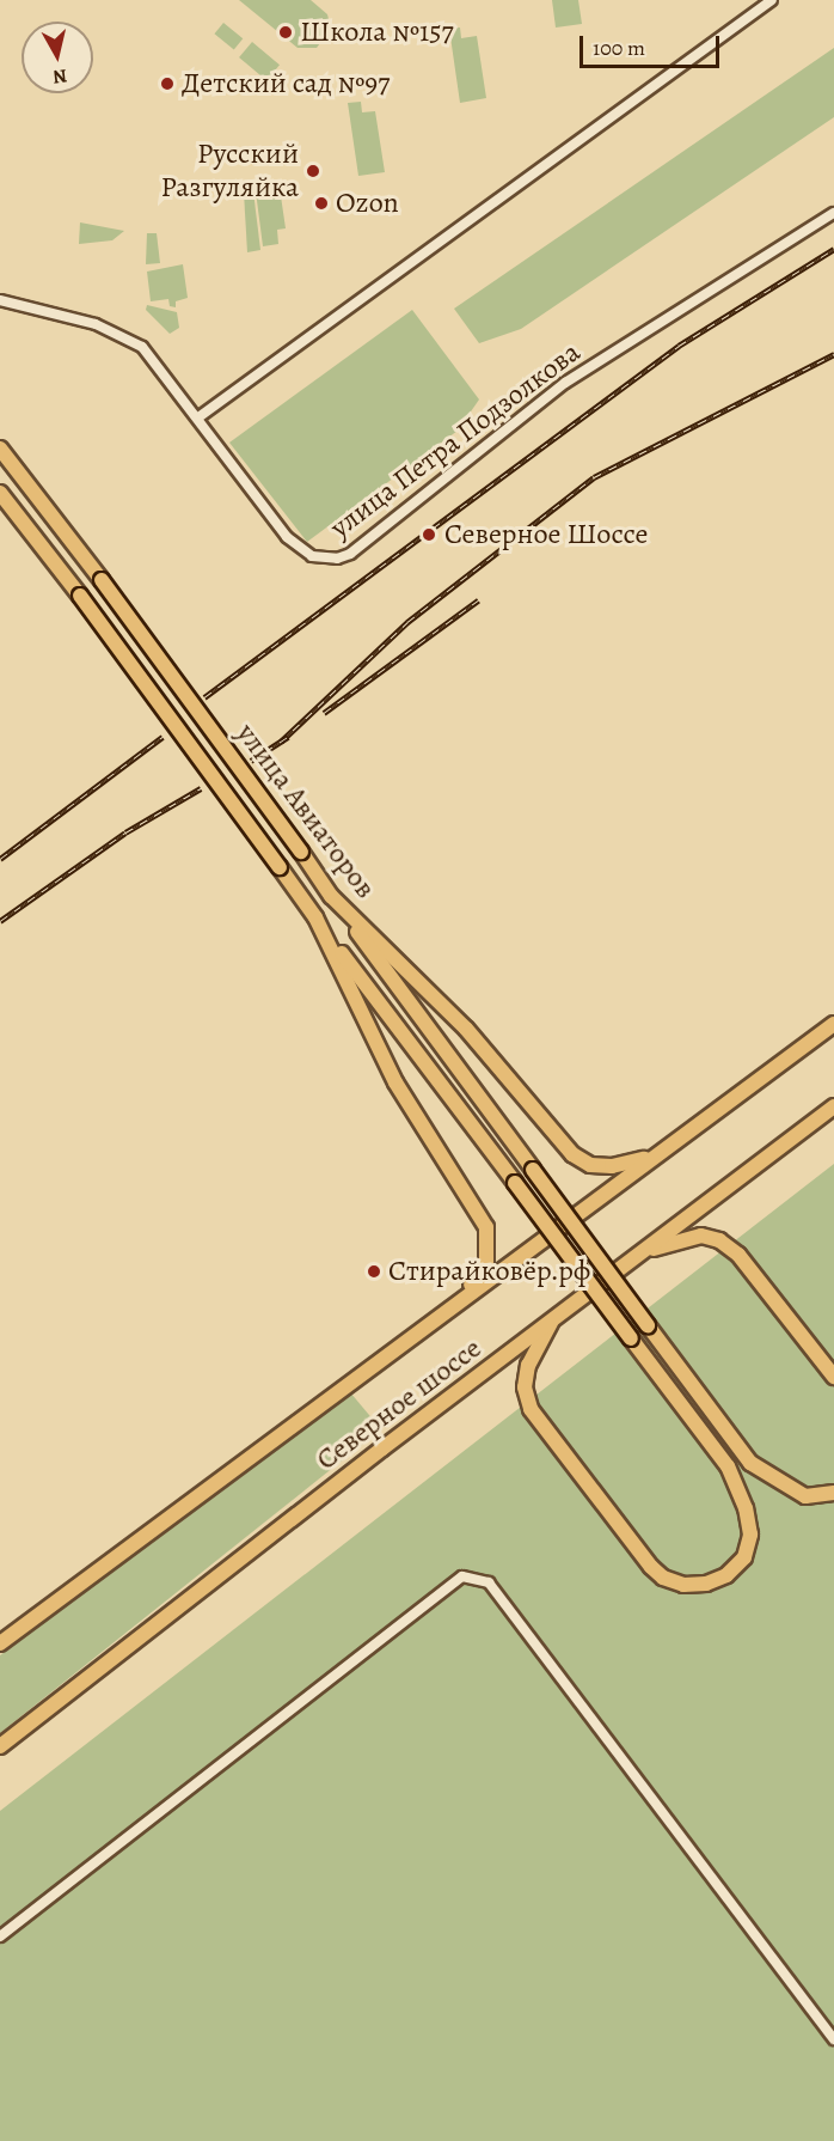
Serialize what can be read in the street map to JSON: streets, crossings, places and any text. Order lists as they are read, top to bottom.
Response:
{
  "streets": {
    "main road": ["улица Авиаторов", "Северное шоссе"],
    "street": ["улица Петра Подзолкова"]
  },
  "crossings": [
    ["улица Авиаторов", "Северное шоссе"]
  ],
  "places": [
    "Школа №157",
    "Детский сад №97",
    "Русский Разгуляйка",
    "Ozon",
    "Северное Шоссе",
    "Стирайковёр.рф"
  ],
  "scale_bar": "100 m",
  "north": "bottom"
}
